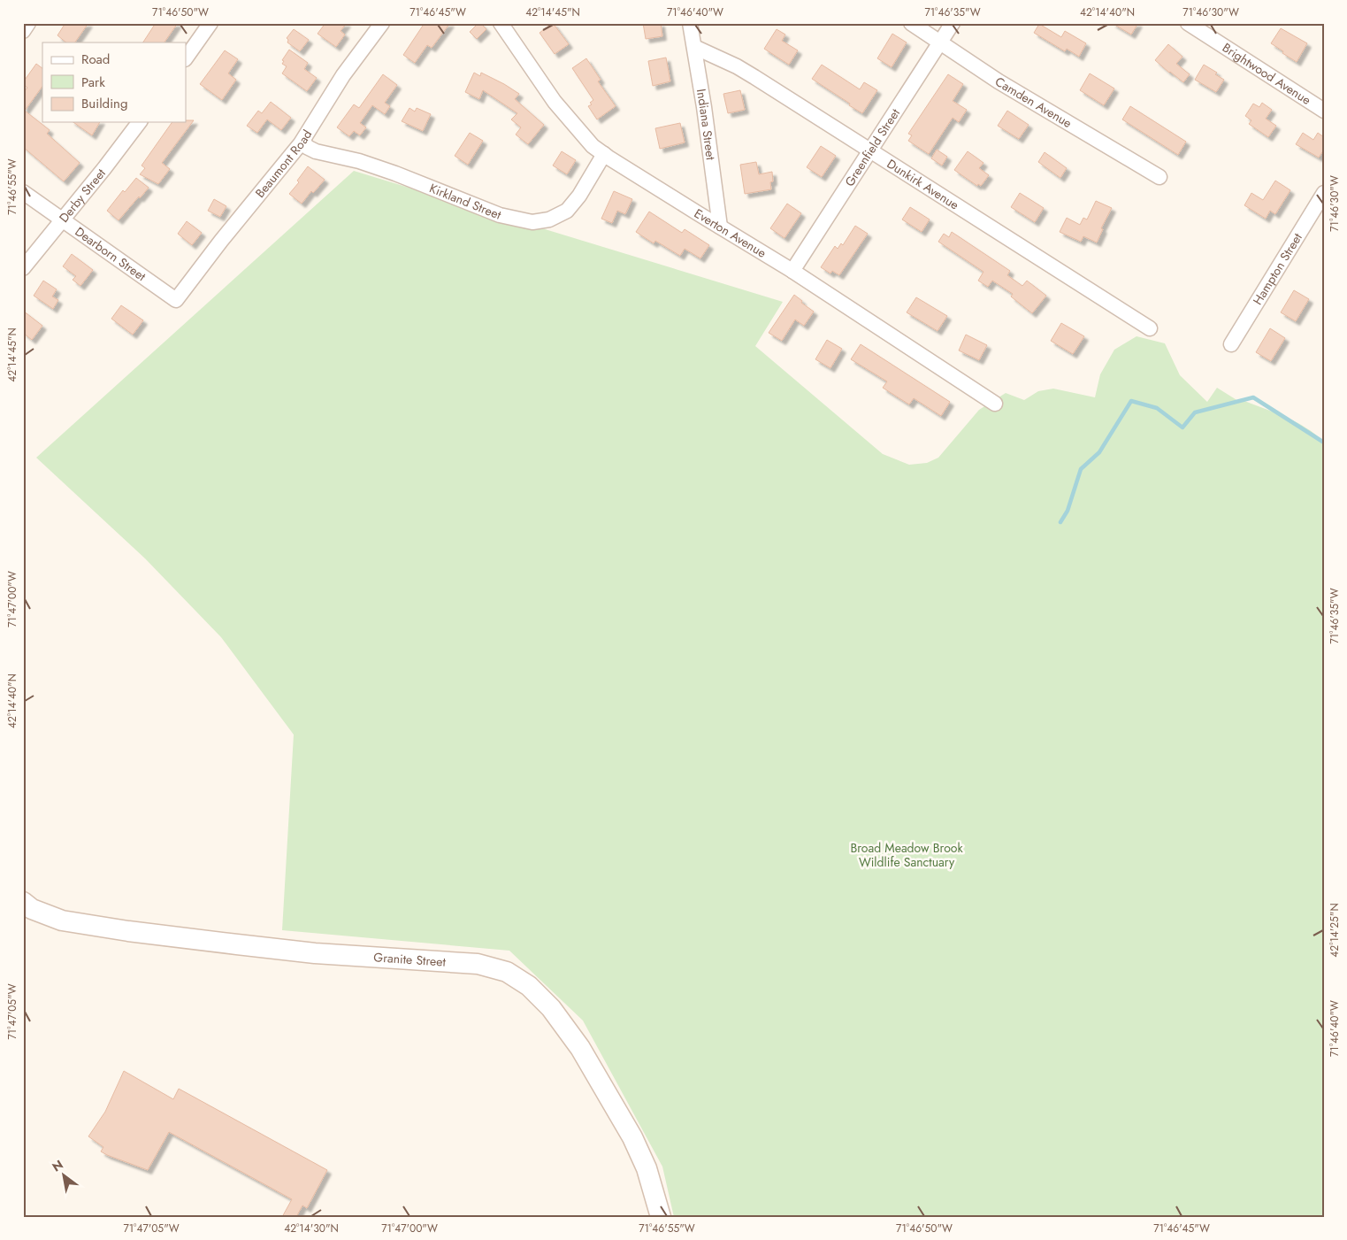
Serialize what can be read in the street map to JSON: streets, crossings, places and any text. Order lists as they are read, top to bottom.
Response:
{
  "streets": {
    "street": [
      "Brightwood Avenue",
      "Camden Avenue",
      "Indiana Street",
      "Greenfield Street",
      "Beaumont Road",
      "Dunkirk Avenue",
      "Derby Street",
      "Kirkland Street",
      "Everton Avenue",
      "Dearborn Street",
      "Hampton Street",
      "Granite Street"
    ]
  },
  "crossings": [
    ["Camden Avenue", "Greenfield Street"],
    ["Indiana Street", "Dunkirk Avenue"],
    ["Indiana Street", "Everton Avenue"],
    ["Greenfield Street", "Dunkirk Avenue"],
    ["Greenfield Street", "Everton Avenue"],
    ["Beaumont Road", "Kirkland Street"],
    ["Beaumont Road", "Dearborn Street"],
    ["Derby Street", "Dearborn Street"],
    ["Kirkland Street", "Everton Avenue"]
  ],
  "parks": ["Broad Meadow Brook Wildlife Sanctuary"],
  "legend": ["Road", "Park", "Building"],
  "north": "top left",
  "coordinates": [
    "71°46'50\"W",
    "71°46'45\"W",
    "42°14'45\"N",
    "71°46'40\"W",
    "71°46'35\"W",
    "42°14'40\"N",
    "71°46'30\"W",
    "71°46'55\"W",
    "71°47'00\"W",
    "42°14'25\"N",
    "71°47'05\"W",
    "42°14'30\"N"
  ]
}
